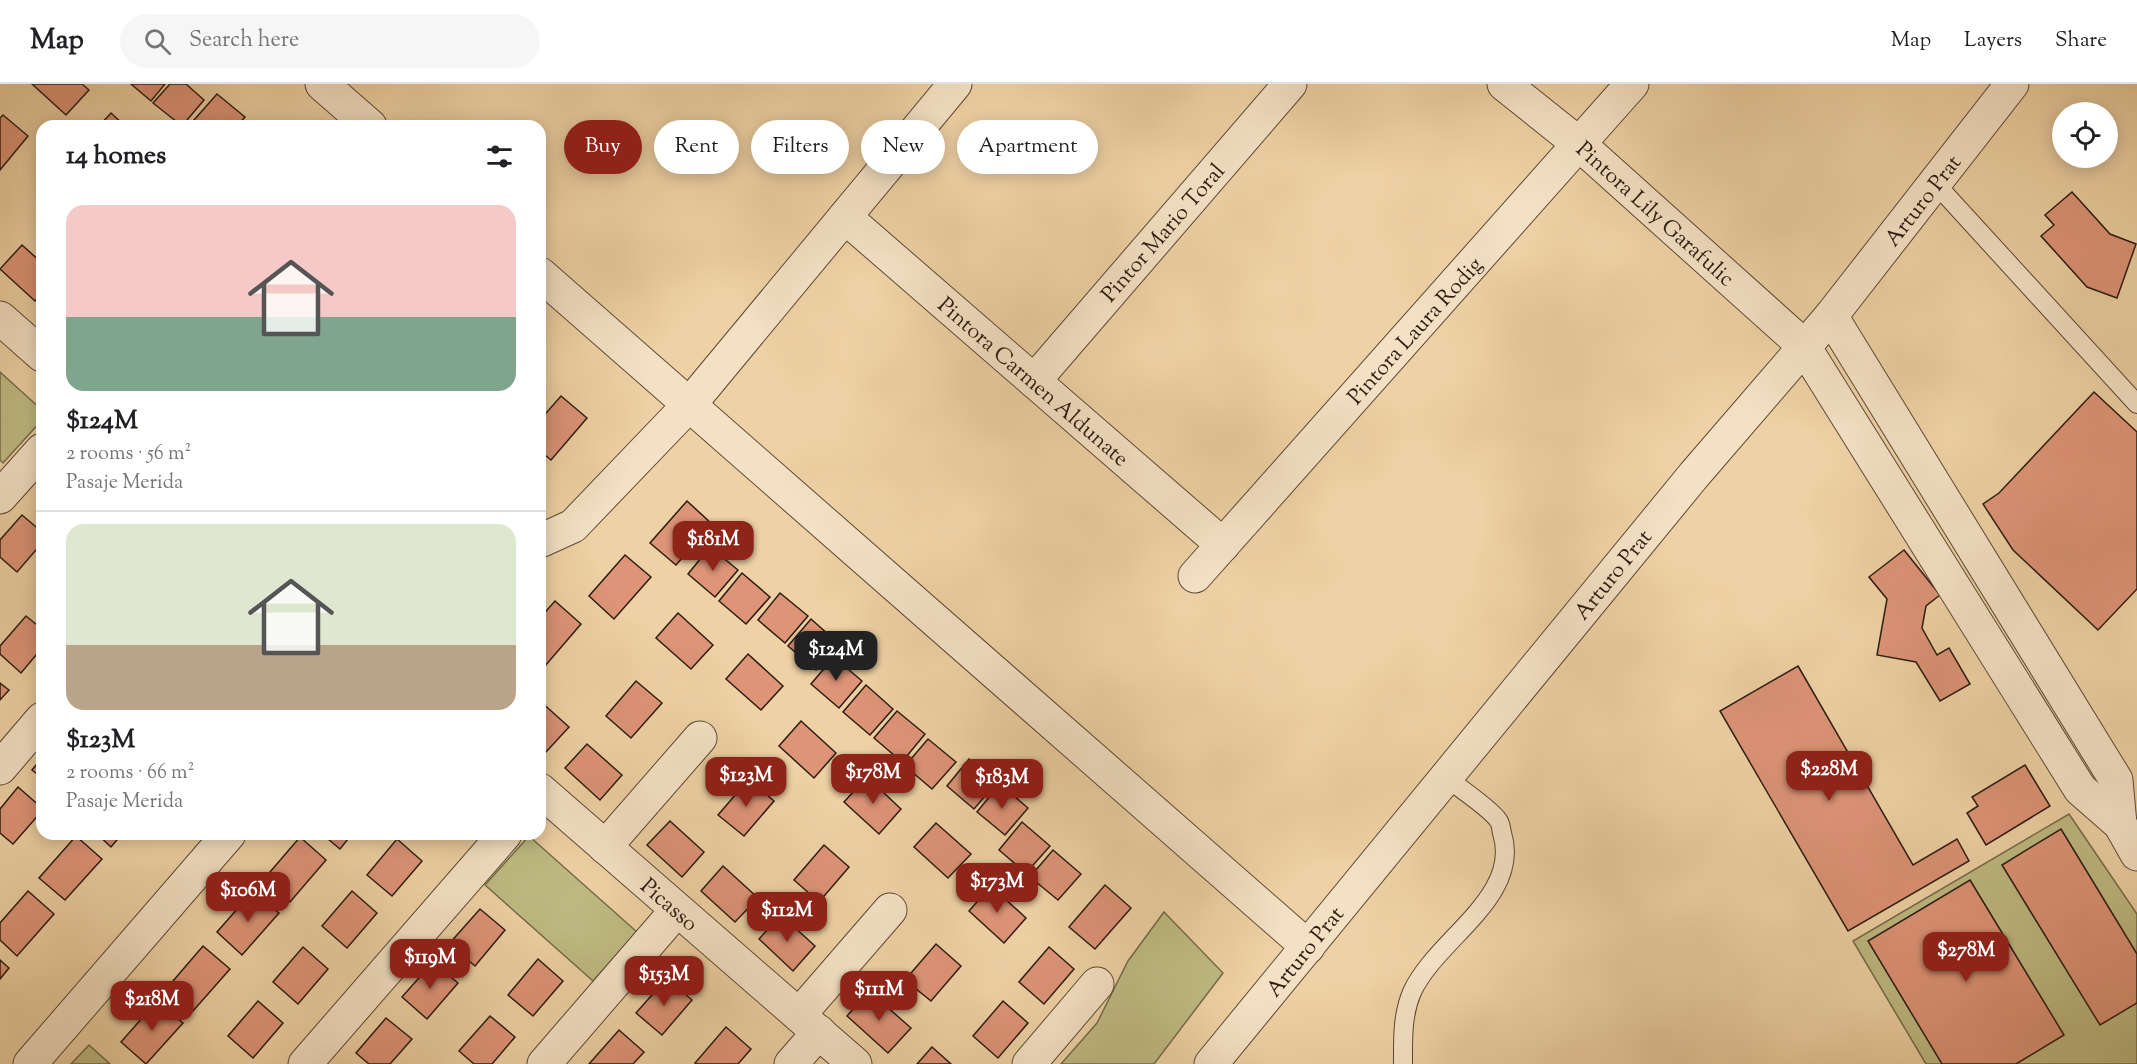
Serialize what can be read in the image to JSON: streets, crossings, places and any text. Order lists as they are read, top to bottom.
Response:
{
  "streets": {
    "street": [
      "Arturo Prat",
      "Pintora Lily Garafulic",
      "Pintor Mario Toral",
      "Pintora Laura Rodig",
      "Pintora Carmen Aldunate",
      "Picasso"
    ]
  },
  "crossings": [
    ["Arturo Prat", "Pintora Lily Garafulic"],
    ["Pintora Lily Garafulic", "Pintora Laura Rodig"],
    ["Pintor Mario Toral", "Pintora Carmen Aldunate"],
    ["Pintora Laura Rodig", "Pintora Carmen Aldunate"]
  ],
  "page": {
    "header": "Map",
    "search": "Search here",
    "nav": ["Map", "Layers", "Share"],
    "chip": [
      "Buy",
      "Rent",
      "Filters",
      "New",
      "Apartment"
    ],
    "heading": "14 homes",
    "list": [
      {
        "name": "$124M",
        "note": "2 rooms · 56 m² · Pasaje Merida"
      },
      {
        "name": "$123M",
        "note": "2 rooms · 66 m² · Pasaje Merida"
      }
    ],
    "price": [
      "$181M",
      "$124M",
      "$228M",
      "$178M",
      "$123M",
      "$183M",
      "$173M",
      "$106M",
      "$112M",
      "$278M",
      "$119M",
      "$153M",
      "$111M",
      "$218M"
    ]
  }
}
